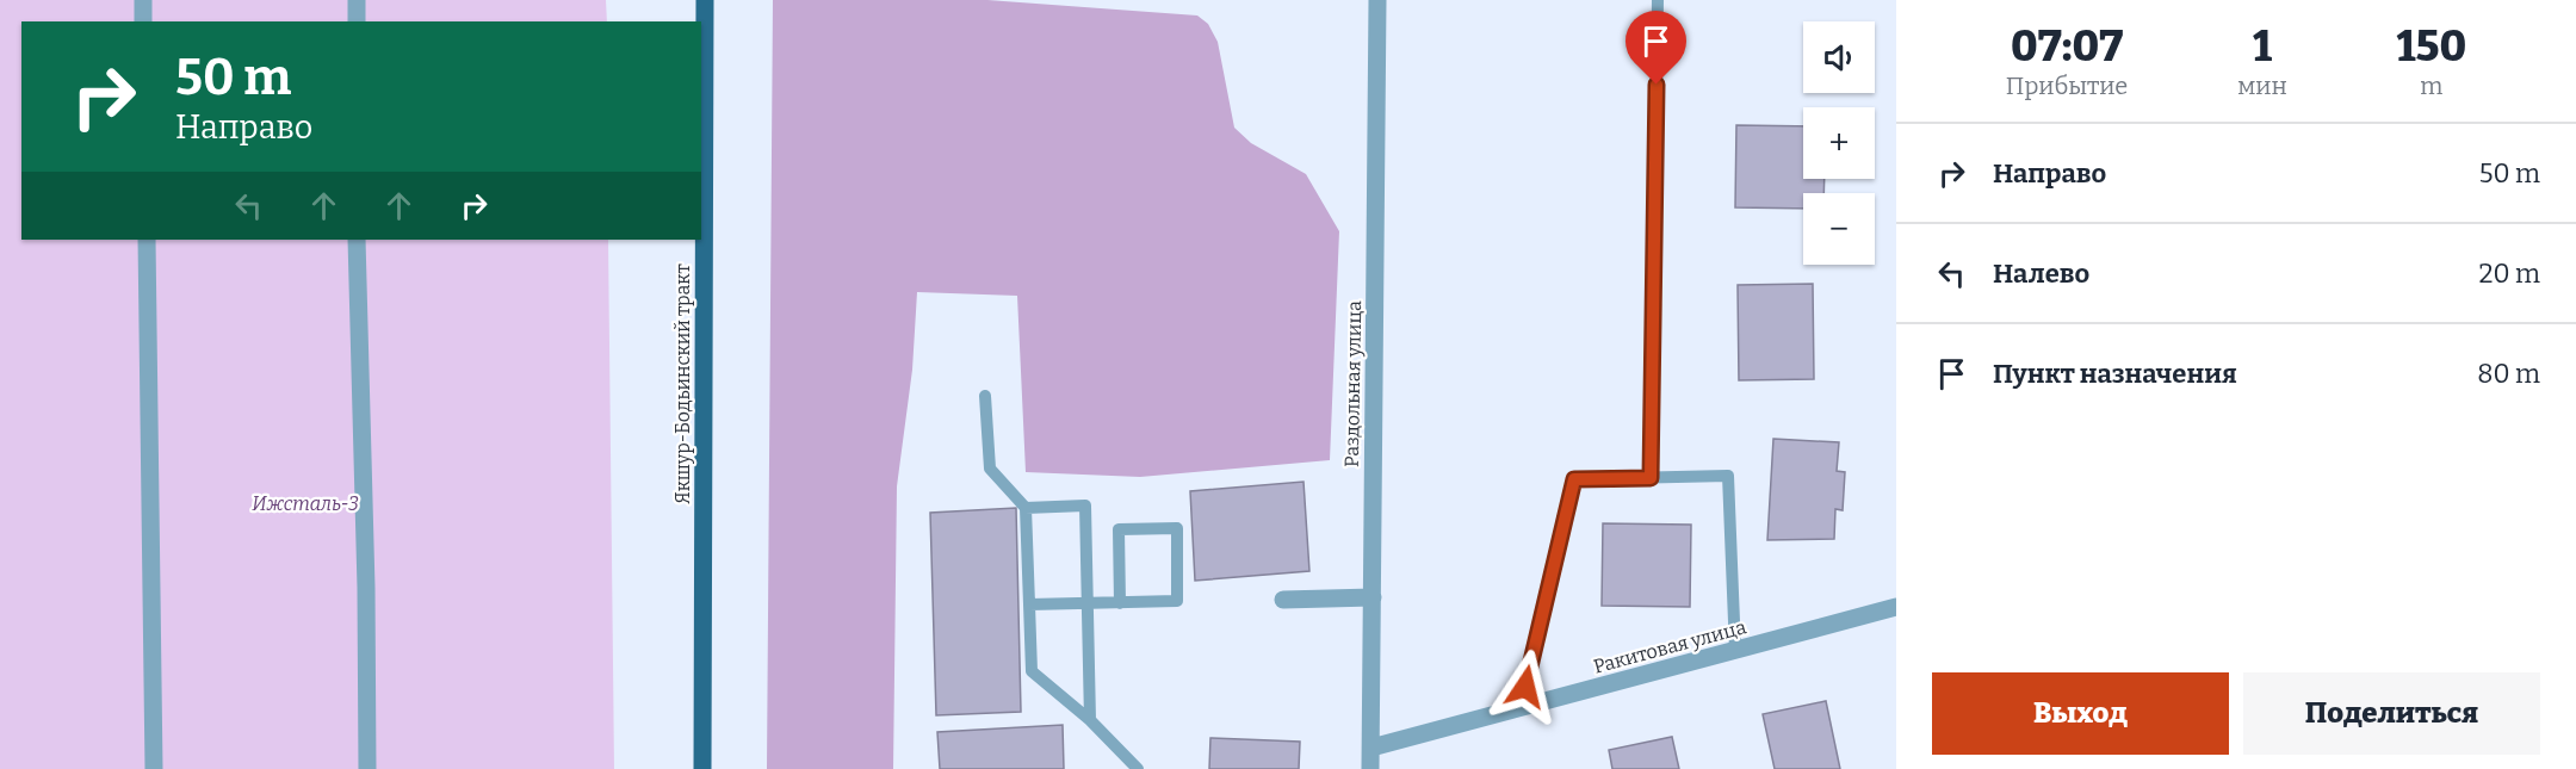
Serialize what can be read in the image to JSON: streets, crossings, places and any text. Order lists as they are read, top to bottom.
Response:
{
  "streets": {
    "main road": ["Якшур-Бодьинский тракт"],
    "street": ["Раздольная улица", "Ракитовая улица"]
  },
  "crossings": [
    ["Раздольная улица", "Ракитовая улица"]
  ],
  "parks": ["Ижсталь-3"],
  "page": {
    "eta": [
      "07:07",
      "Прибытие",
      "1",
      "мин",
      "150",
      "m"
    ],
    "map_buttons": ["+", "−"],
    "turn": ["50 m", "Направо"],
    "list": [
      {
        "name": "Направо",
        "value": "50 m"
      },
      {
        "name": "Налево",
        "value": "20 m"
      },
      {
        "name": "Пункт назначения",
        "value": "80 m"
      }
    ],
    "buttons": ["Выход", "Поделиться"]
  }
}
